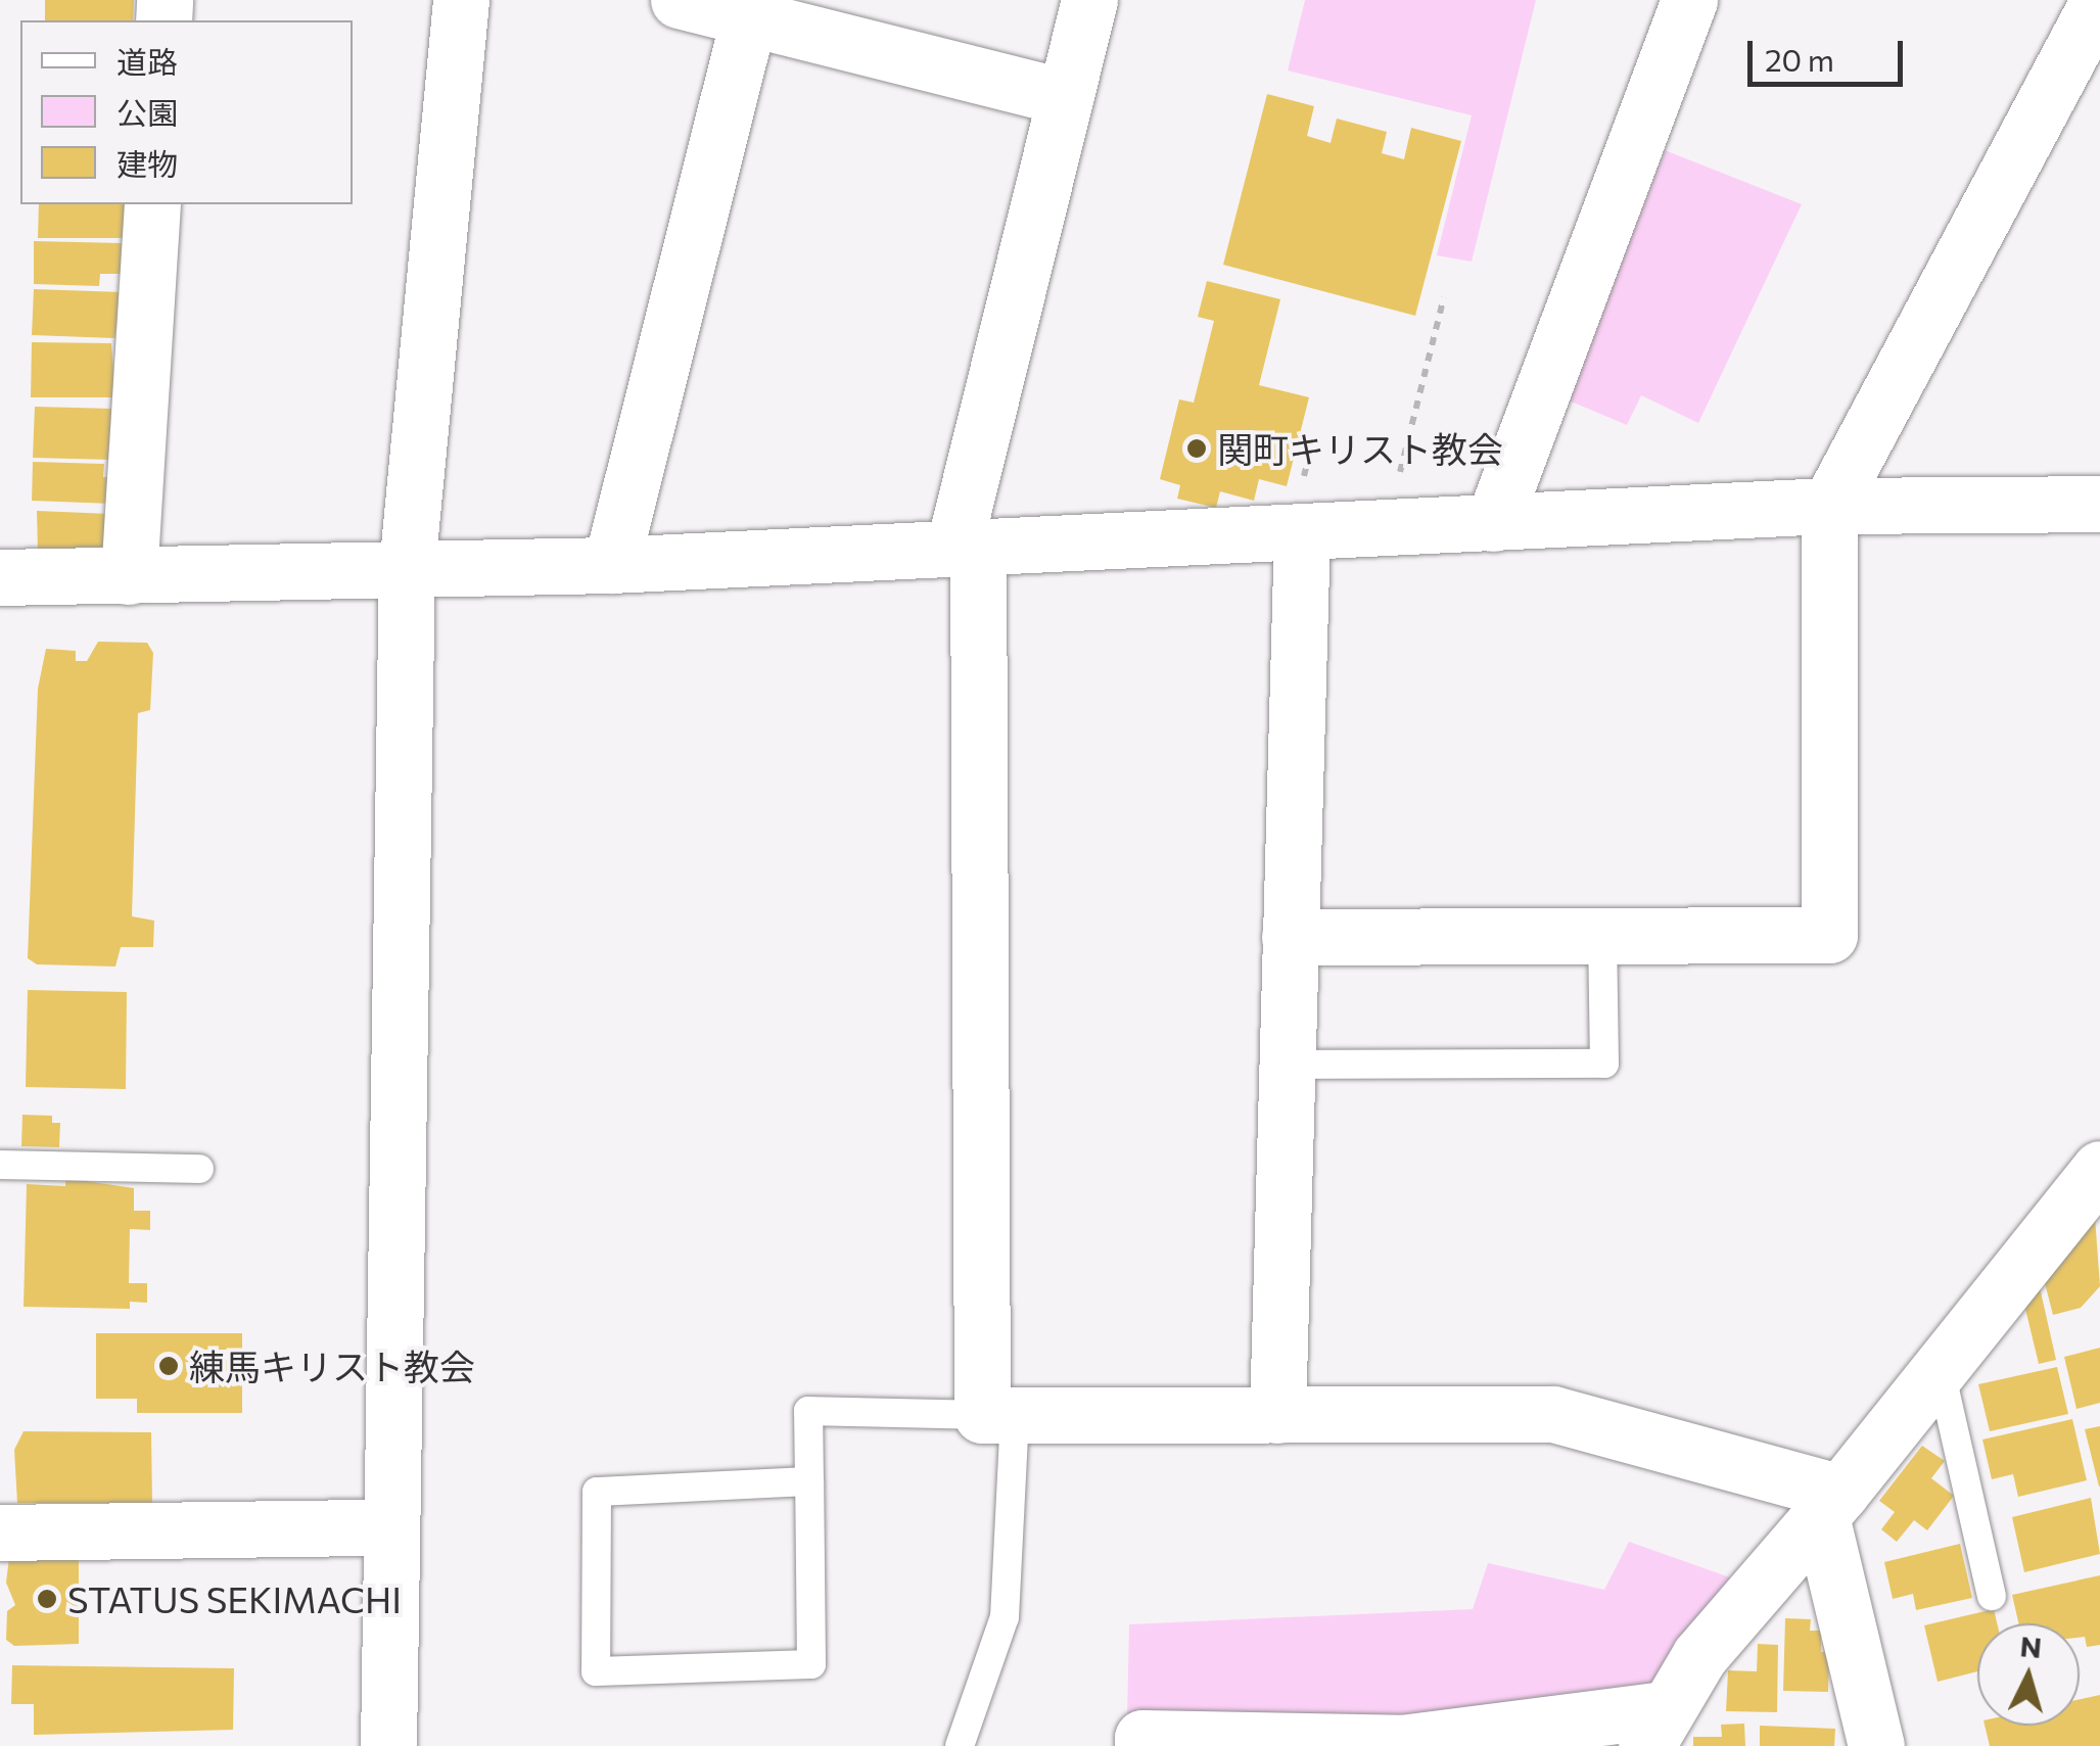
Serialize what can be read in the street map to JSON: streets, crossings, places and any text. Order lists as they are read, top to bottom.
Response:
{
  "places": ["関町キリスト教会", "練馬キリスト教会", "STATUS SEKIMACHI"],
  "legend": ["道路", "公園", "建物"],
  "scale_bar": "20 m",
  "north": "top"
}
